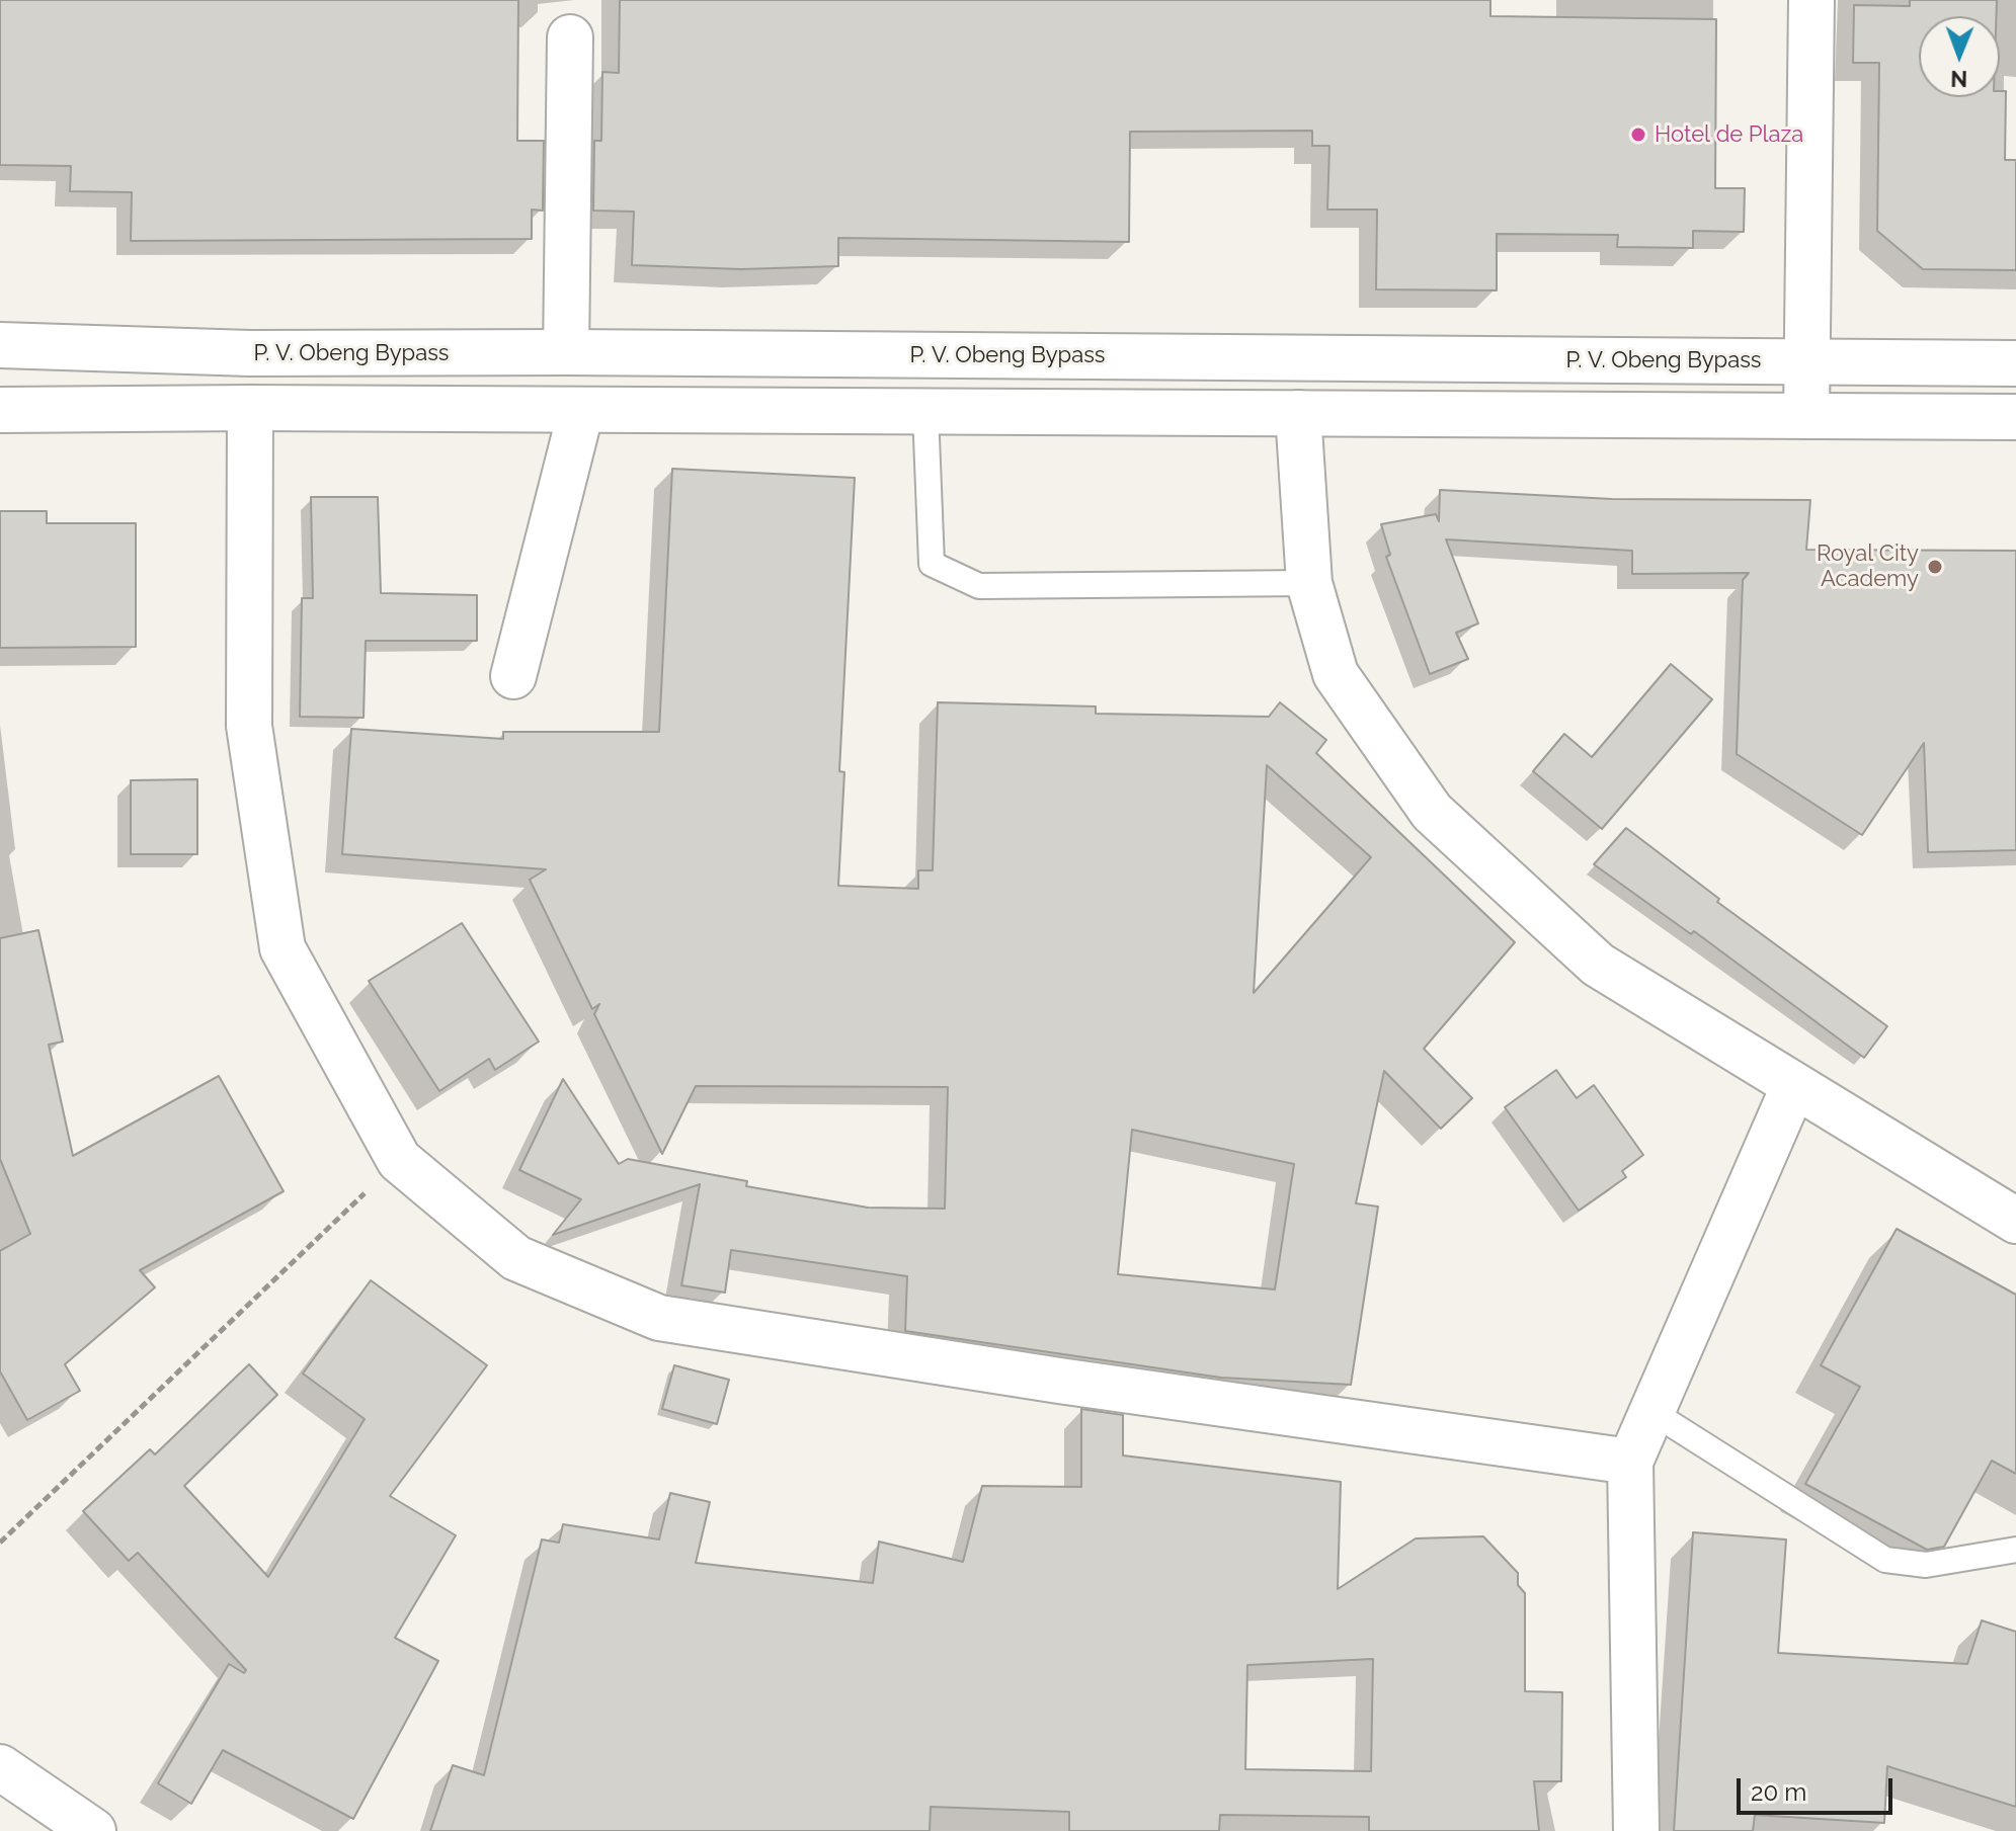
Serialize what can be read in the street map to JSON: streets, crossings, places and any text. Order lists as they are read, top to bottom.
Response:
{
  "streets": {
    "main road": ["P. V. Obeng Bypass"]
  },
  "places": ["Hotel de Plaza", "Royal City Academy"],
  "scale_bar": "20 m",
  "north": "bottom"
}
